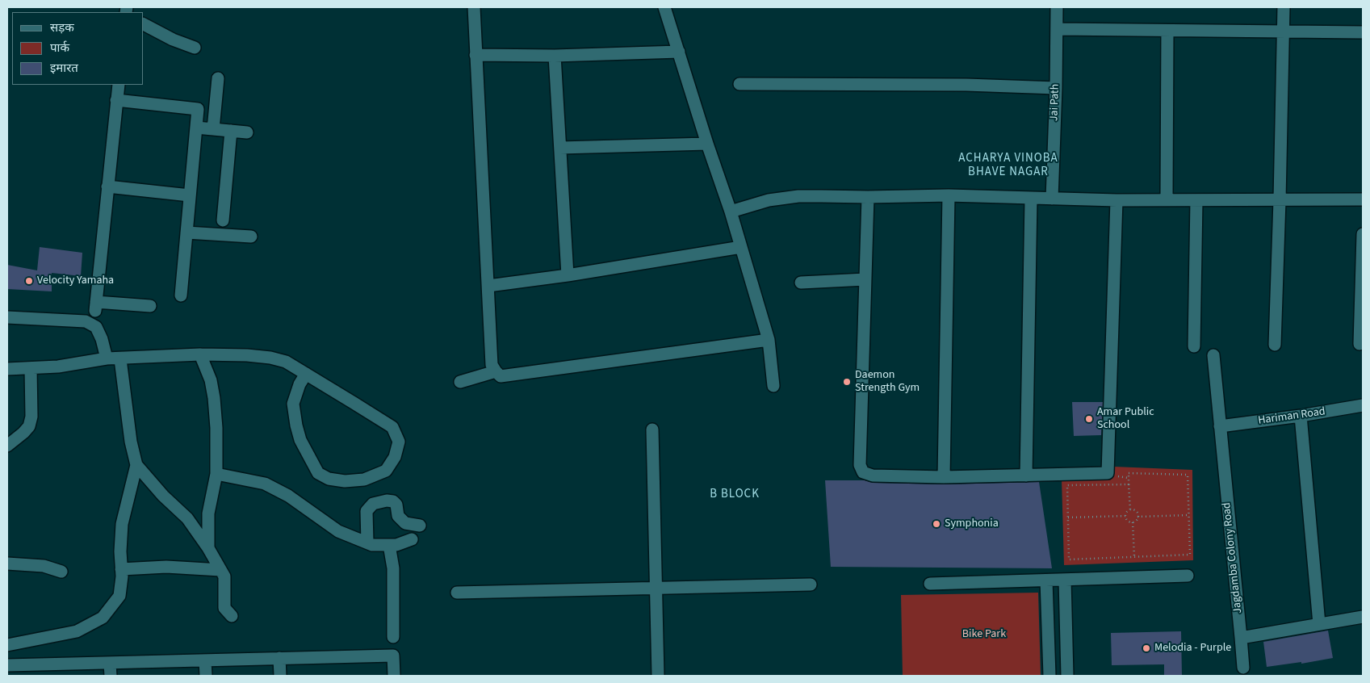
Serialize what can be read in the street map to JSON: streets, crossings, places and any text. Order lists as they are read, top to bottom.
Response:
{
  "streets": {
    "street": ["Jai Path", "Hariman Road", "Jagdamba Colony Road"]
  },
  "crossings": [
    ["Hariman Road", "Jagdamba Colony Road"]
  ],
  "districts": ["ACHARYA VINOBA BHAVE NAGAR", "B BLOCK"],
  "parks": ["Bike Park"],
  "places": [
    "Velocity Yamaha",
    "Daemon Strength Gym",
    "Amar Public School",
    "Symphonia",
    "Melodia - Purple"
  ],
  "legend": ["सड़क", "पार्क", "इमारत"]
}
